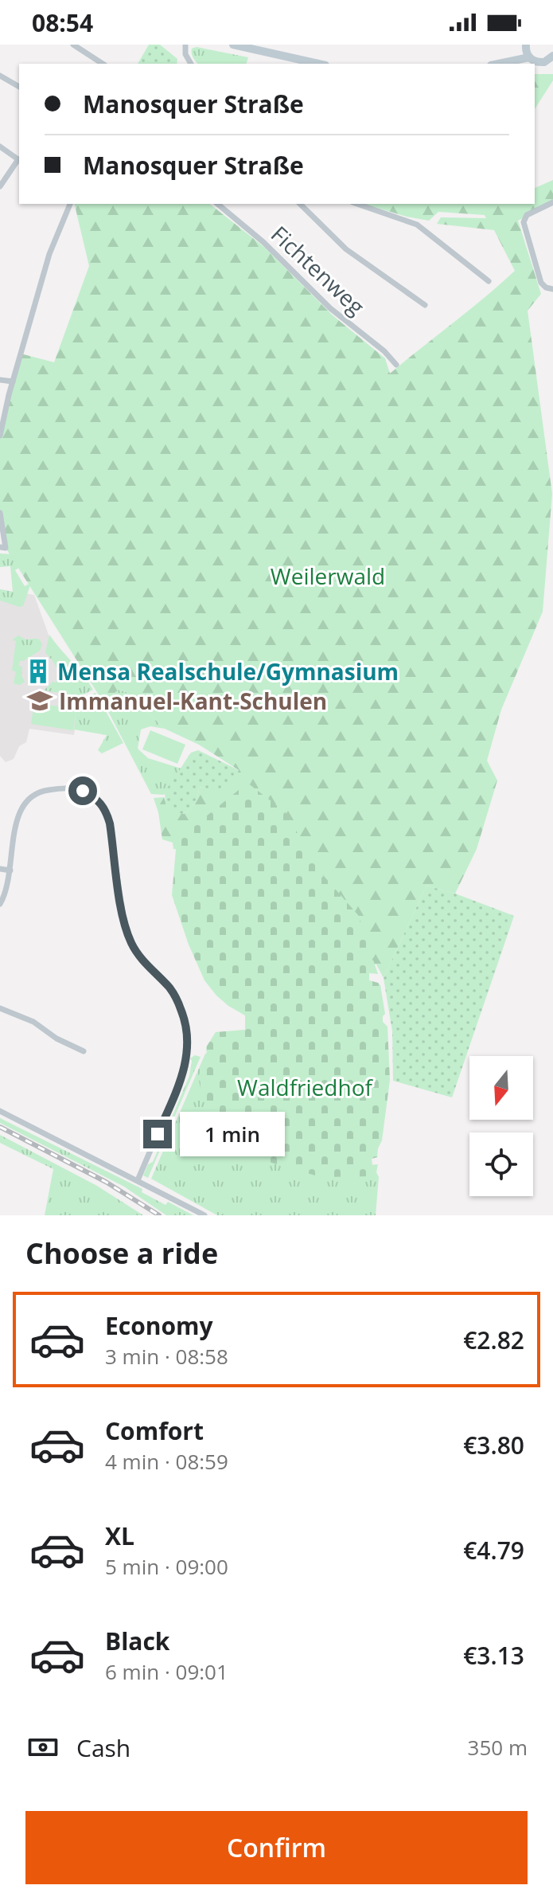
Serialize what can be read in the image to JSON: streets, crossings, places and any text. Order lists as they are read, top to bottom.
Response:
{
  "streets": {
    "street": ["Fichtenweg"]
  },
  "parks": ["Weilerwald", "Waldfriedhof"],
  "places": {
    "building": ["Mensa Realschule/Gymnasium"],
    "school or university": ["Immanuel-Kant-Schulen"]
  },
  "north": "bottom",
  "page": {
    "status": "08:54",
    "banner": ["Manosquer Straße", "Manosquer Straße"],
    "bubble": "1 min",
    "heading": "Choose a ride",
    "list": [
      {
        "name": "Economy",
        "note": "3 min · 08:58",
        "value": "€2.82"
      },
      {
        "name": "Comfort",
        "note": "4 min · 08:59",
        "value": "€3.80"
      },
      {
        "name": "XL",
        "note": "5 min · 09:00",
        "value": "€4.79"
      },
      {
        "name": "Black",
        "note": "6 min · 09:01",
        "value": "€3.13"
      }
    ],
    "pay": ["Cash", "350 m"],
    "buttons": "Confirm"
  }
}
